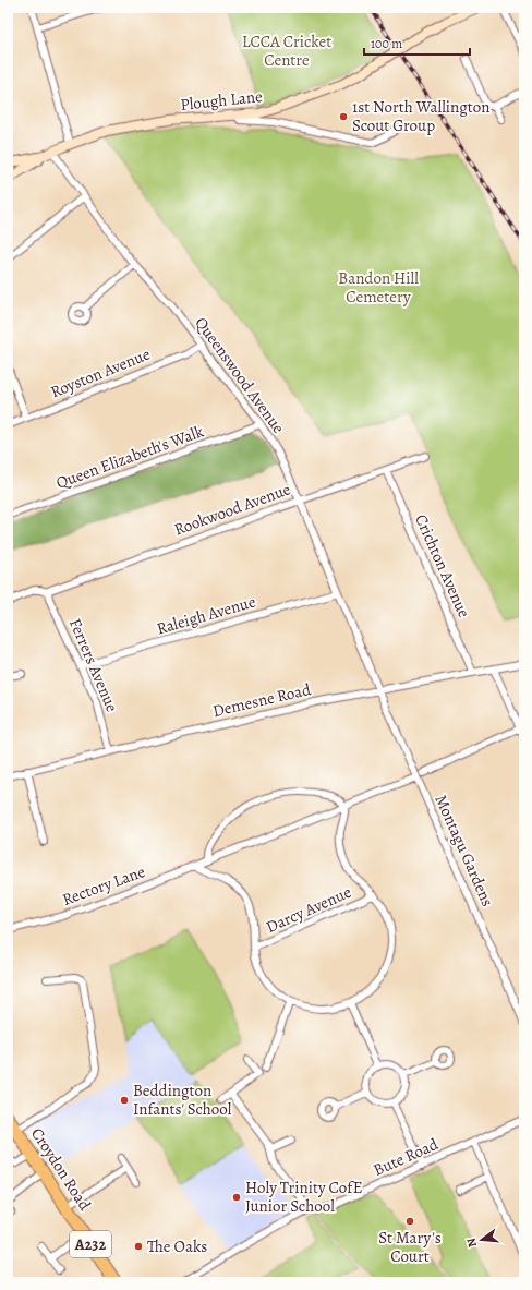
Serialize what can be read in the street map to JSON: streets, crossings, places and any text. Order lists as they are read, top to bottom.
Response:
{
  "streets": {
    "highway": ["Croydon Road", "A232"],
    "main road": ["Plough Lane"],
    "street": [
      "Royston Avenue",
      "Queenswood Avenue",
      "Queen Elizabeth's Walk",
      "Rookwood Avenue",
      "Crichton Avenue",
      "Raleigh Avenue",
      "Ferrers Avenue",
      "Demesne Road",
      "Montagu Gardens",
      "Rectory Lane",
      "Darcy Avenue",
      "Bute Road"
    ]
  },
  "crossings": [
    ["Plough Lane", "Queenswood Avenue"],
    ["Royston Avenue", "Queenswood Avenue"],
    ["Queenswood Avenue", "Queen Elizabeth's Walk"],
    ["Queenswood Avenue", "Rookwood Avenue"],
    ["Queenswood Avenue", "Raleigh Avenue"],
    ["Queenswood Avenue", "Demesne Road"],
    ["Queenswood Avenue", "Montagu Gardens"],
    ["Rookwood Avenue", "Crichton Avenue"],
    ["Rookwood Avenue", "Ferrers Avenue"],
    ["Crichton Avenue", "Demesne Road"],
    ["Raleigh Avenue", "Ferrers Avenue"],
    ["Ferrers Avenue", "Demesne Road"],
    ["Demesne Road", "Montagu Gardens"],
    ["Montagu Gardens", "Rectory Lane"]
  ],
  "parks": ["LCCA Cricket Centre", "Bandon Hill Cemetery"],
  "places": [
    "1st North Wallington Scout Group",
    "Beddington Infants' School",
    "Holy Trinity CofE Junior School",
    "St Mary's Court",
    "The Oaks"
  ],
  "scale_bar": "100 m",
  "north": "left"
}
